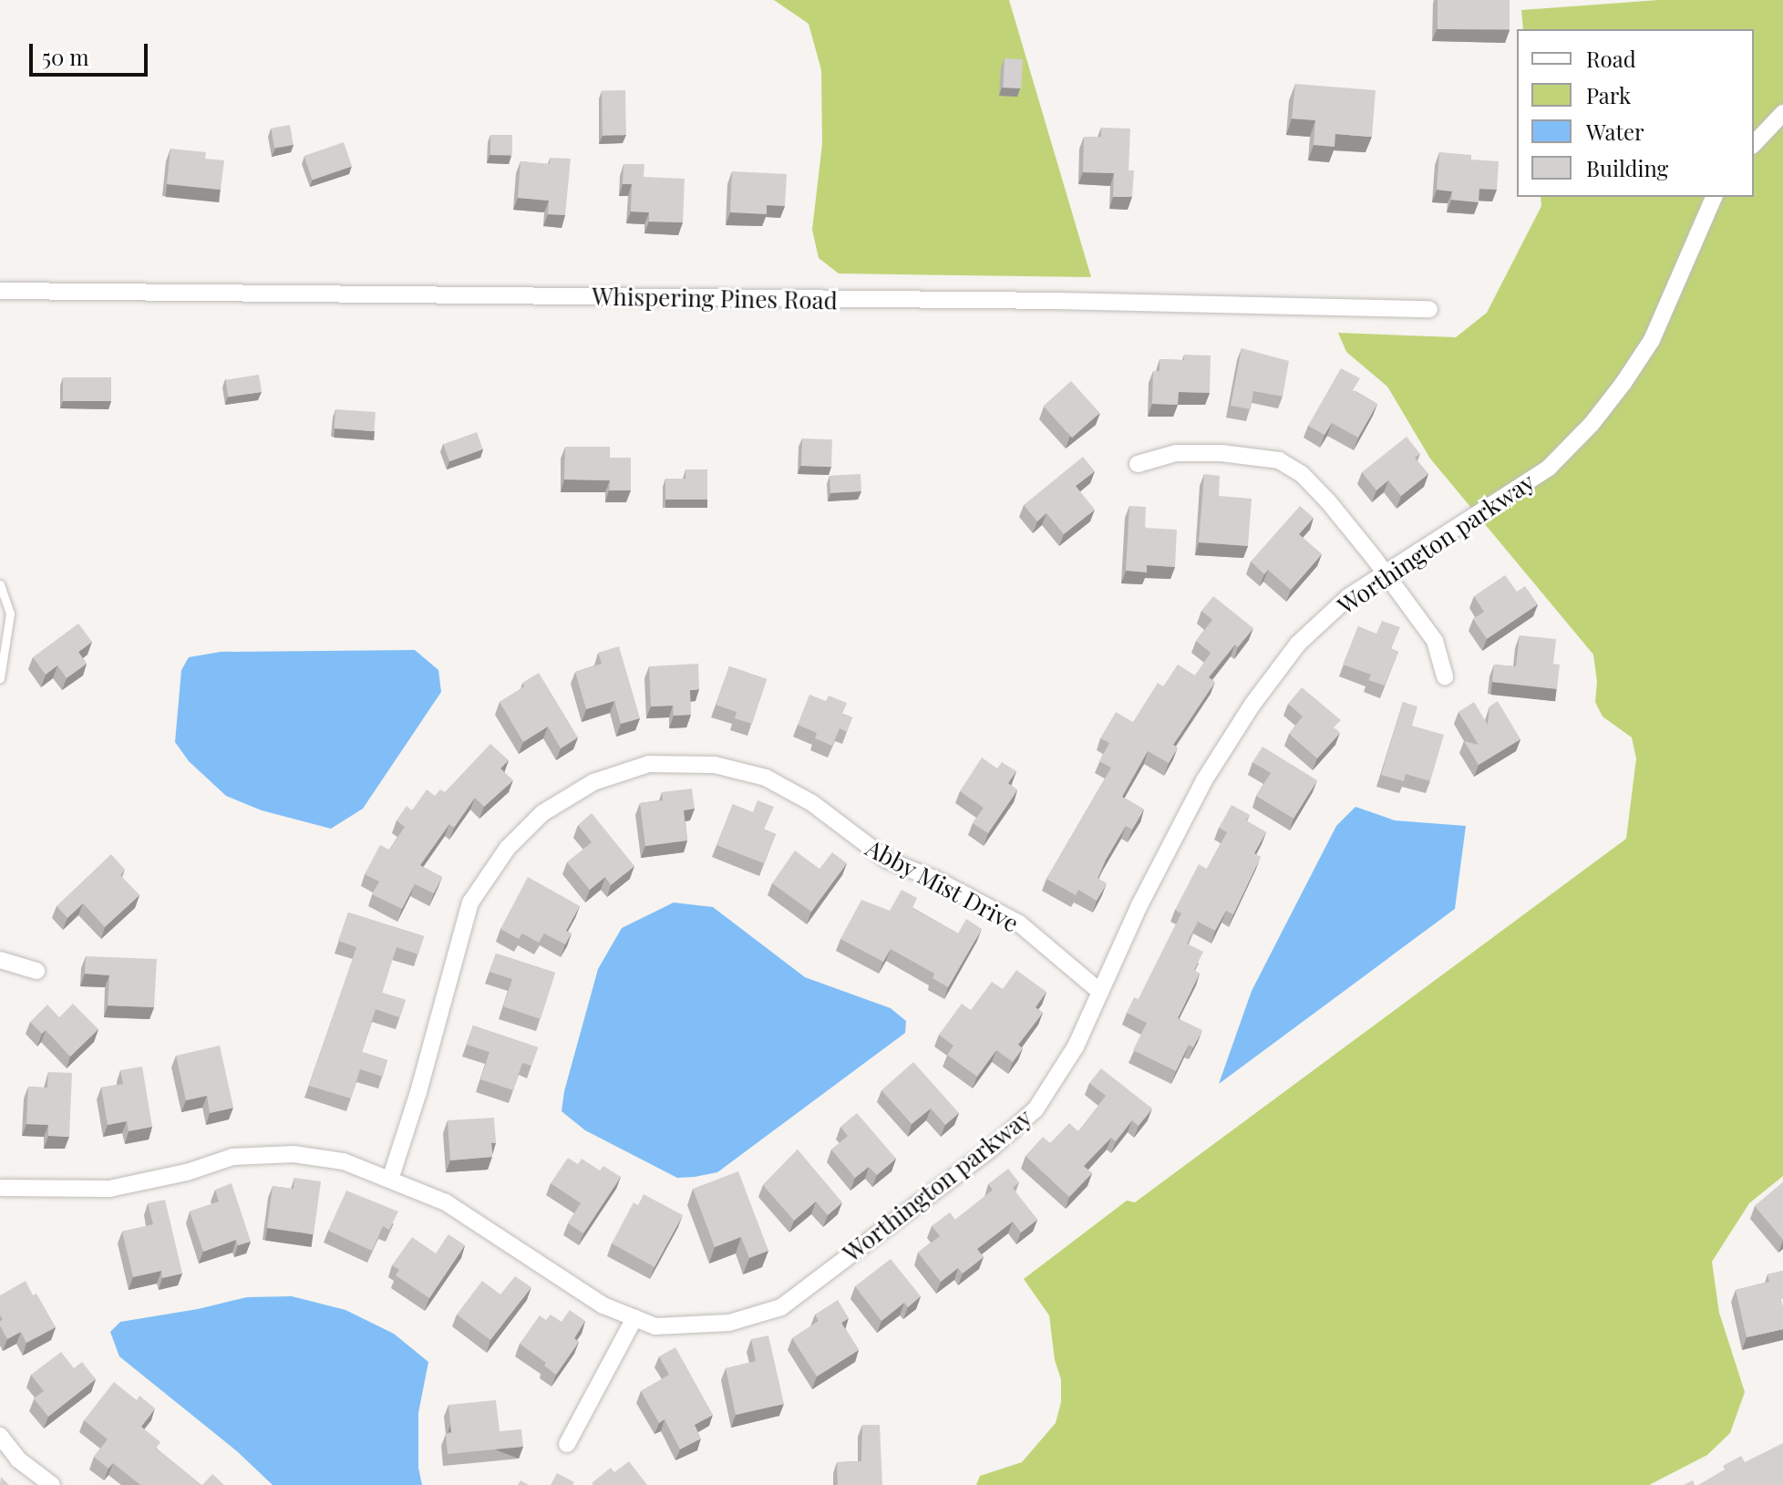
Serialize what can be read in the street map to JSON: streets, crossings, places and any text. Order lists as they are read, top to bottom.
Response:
{
  "streets": {
    "street": ["Whispering Pines Road", "Worthington parkway", "Abby Mist Drive"]
  },
  "crossings": [
    ["Worthington parkway", "Abby Mist Drive"]
  ],
  "legend": [
    "Road",
    "Park",
    "Water",
    "Building"
  ],
  "scale_bar": "50 m"
}
